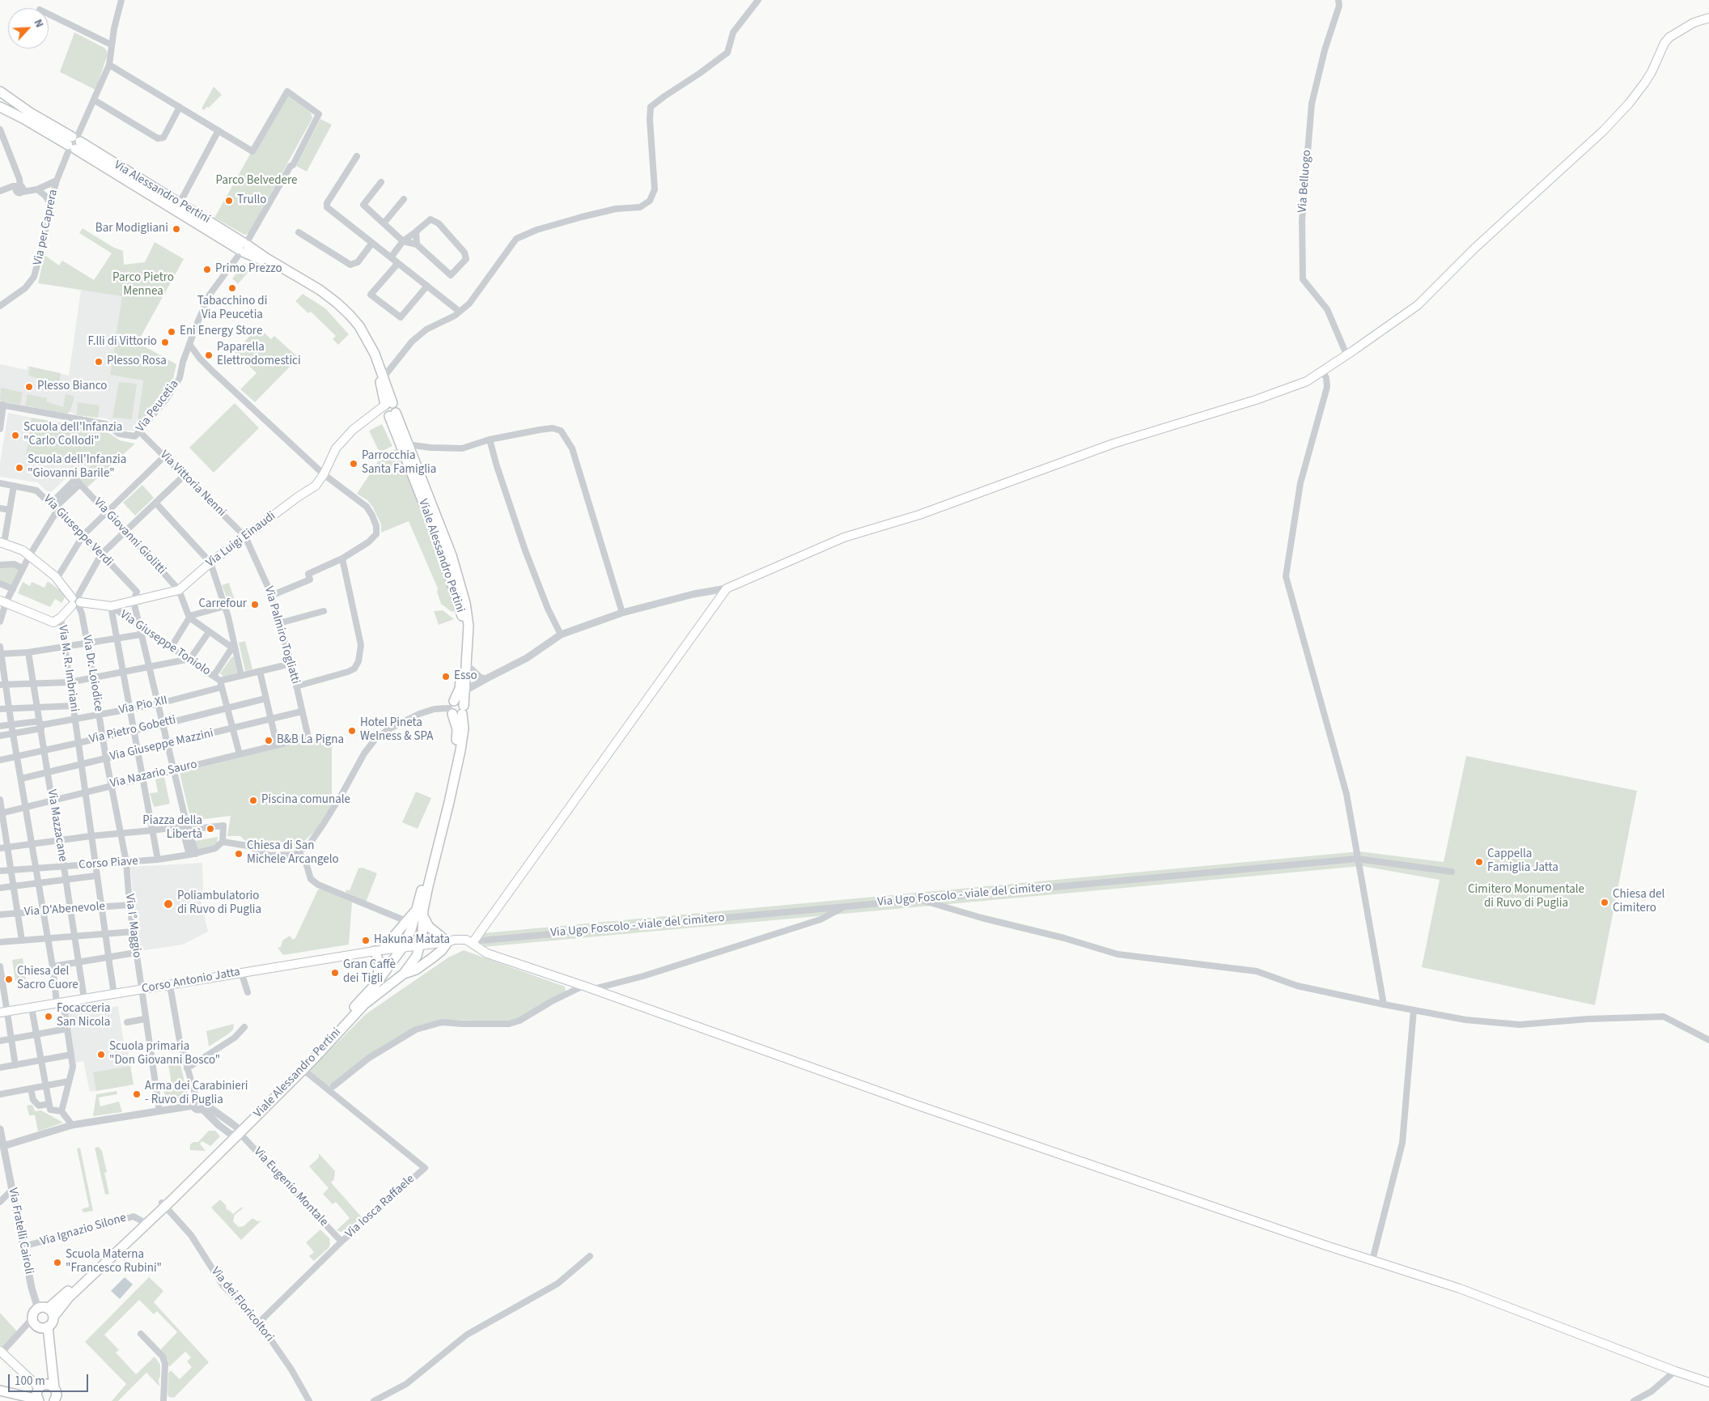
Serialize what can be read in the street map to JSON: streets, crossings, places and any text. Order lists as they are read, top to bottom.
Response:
{
  "streets": {
    "main road": [
      "Via Alessandro Pertini",
      "Via Luigi Einaudi",
      "Viale Alessandro Pertini",
      "Corso Antonio Jatta"
    ],
    "street": [
      "Via Belluogo",
      "Via per Caprera",
      "Via Peucetia",
      "Via Vittoria Nenni",
      "Via Giuseppe Verdi",
      "Via Giovanni Giolitti",
      "Via Palmiro Togliatti",
      "Via Giuseppe Toniolo",
      "Via M. R. Imbriani",
      "Via Dr. Loiodice",
      "Via Pio XII",
      "Via Pietro Gobetti",
      "Via Giuseppe Mazzini",
      "Via Nazario Sauro",
      "Via Mazzacane",
      "Corso Piave",
      "Via Ugo Foscolo - viale del cimitero",
      "Via D'Abenevole",
      "Via I° Maggio",
      "Via Eugenio Montale",
      "Via Iosca Raffaele",
      "Via Ignazio Silone",
      "Via Fratelli Cairoli",
      "Via dei Floricoltori"
    ]
  },
  "crossings": [
    ["Via Alessandro Pertini", "Via per Caprera"],
    ["Via Alessandro Pertini", "Via Peucetia"],
    ["Via Alessandro Pertini", "Viale Alessandro Pertini"],
    ["Via Peucetia", "Via Vittoria Nenni"],
    ["Via Peucetia", "Viale Alessandro Pertini"],
    ["Via Vittoria Nenni", "Via Luigi Einaudi"],
    ["Via Vittoria Nenni", "Via Palmiro Togliatti"],
    ["Via Giuseppe Verdi", "Via Luigi Einaudi"],
    ["Via Giovanni Giolitti", "Via Luigi Einaudi"],
    ["Via Luigi Einaudi", "Viale Alessandro Pertini"],
    ["Via Luigi Einaudi", "Via Palmiro Togliatti"],
    ["Via Luigi Einaudi", "Via Giuseppe Toniolo"],
    ["Via Luigi Einaudi", "Via Dr. Loiodice"],
    ["Viale Alessandro Pertini", "Corso Antonio Jatta"],
    ["Viale Alessandro Pertini", "Via Eugenio Montale"],
    ["Viale Alessandro Pertini", "Via Iosca Raffaele"],
    ["Viale Alessandro Pertini", "Via Ignazio Silone"],
    ["Viale Alessandro Pertini", "Via dei Floricoltori"],
    ["Via Palmiro Togliatti", "Via Pio XII"],
    ["Via Palmiro Togliatti", "Via Giuseppe Mazzini"],
    ["Via Palmiro Togliatti", "Via Nazario Sauro"],
    ["Via Giuseppe Toniolo", "Via Pio XII"],
    ["Via M. R. Imbriani", "Via Pio XII"],
    ["Via M. R. Imbriani", "Via Pietro Gobetti"],
    ["Via M. R. Imbriani", "Via Giuseppe Mazzini"],
    ["Via M. R. Imbriani", "Via Nazario Sauro"],
    ["Via Dr. Loiodice", "Via Pio XII"],
    ["Via Dr. Loiodice", "Via Pietro Gobetti"],
    ["Via Dr. Loiodice", "Via Giuseppe Mazzini"],
    ["Via Dr. Loiodice", "Via Nazario Sauro"],
    ["Via Dr. Loiodice", "Corso Piave"],
    ["Via Dr. Loiodice", "Via I° Maggio"],
    ["Via Pio XII", "Via Mazzacane"],
    ["Via Pietro Gobetti", "Via Mazzacane"],
    ["Via Giuseppe Mazzini", "Via Mazzacane"],
    ["Via Nazario Sauro", "Via Mazzacane"],
    ["Via Mazzacane", "Corso Piave"],
    ["Via Mazzacane", "Via D'Abenevole"],
    ["Via Mazzacane", "Corso Antonio Jatta"],
    ["Corso Piave", "Via I° Maggio"],
    ["Via D'Abenevole", "Via I° Maggio"],
    ["Via I° Maggio", "Corso Antonio Jatta"],
    ["Via Eugenio Montale", "Via Iosca Raffaele"],
    ["Via Iosca Raffaele", "Via dei Floricoltori"],
    ["Via Ignazio Silone", "Via Fratelli Cairoli"]
  ],
  "parks": ["Parco Belvedere", "Parco Pietro Mennea", "Cimitero Monumentale di Ruvo di Puglia"],
  "places": [
    "Trullo",
    "Bar Modigliani",
    "Primo Prezzo",
    "Tabacchino di Via Peucetia",
    "Eni Energy Store",
    "F.lli di Vittorio",
    "Paparella Elettrodomestici",
    "Plesso Rosa",
    "Plesso Bianco",
    "Scuola dell'Infanzia \"Carlo Collodi\"",
    "Parrocchia Santa Famiglia",
    "Scuola dell'Infanzia \"Giovanni Barile\"",
    "Carrefour",
    "Esso",
    "Hotel Pineta Welness & SPA",
    "B&B La Pigna",
    "Piscina comunale",
    "Piazza della Libertà",
    "Chiesa di San Michele Arcangelo",
    "Cappella Famiglia Jatta",
    "Chiesa del Cimitero",
    "Poliambulatorio di Ruvo di Puglia",
    "Hakuna Matata",
    "Gran Caffè dei Tigli",
    "Chiesa del Sacro Cuore",
    "Focacceria San Nicola",
    "Scuola primaria \"Don Giovanni Bosco\"",
    "Arma dei Carabinieri - Ruvo di Puglia",
    "Scuola Materna \"Francesco Rubini\""
  ],
  "scale_bar": "100 m",
  "north": "top right"
}
